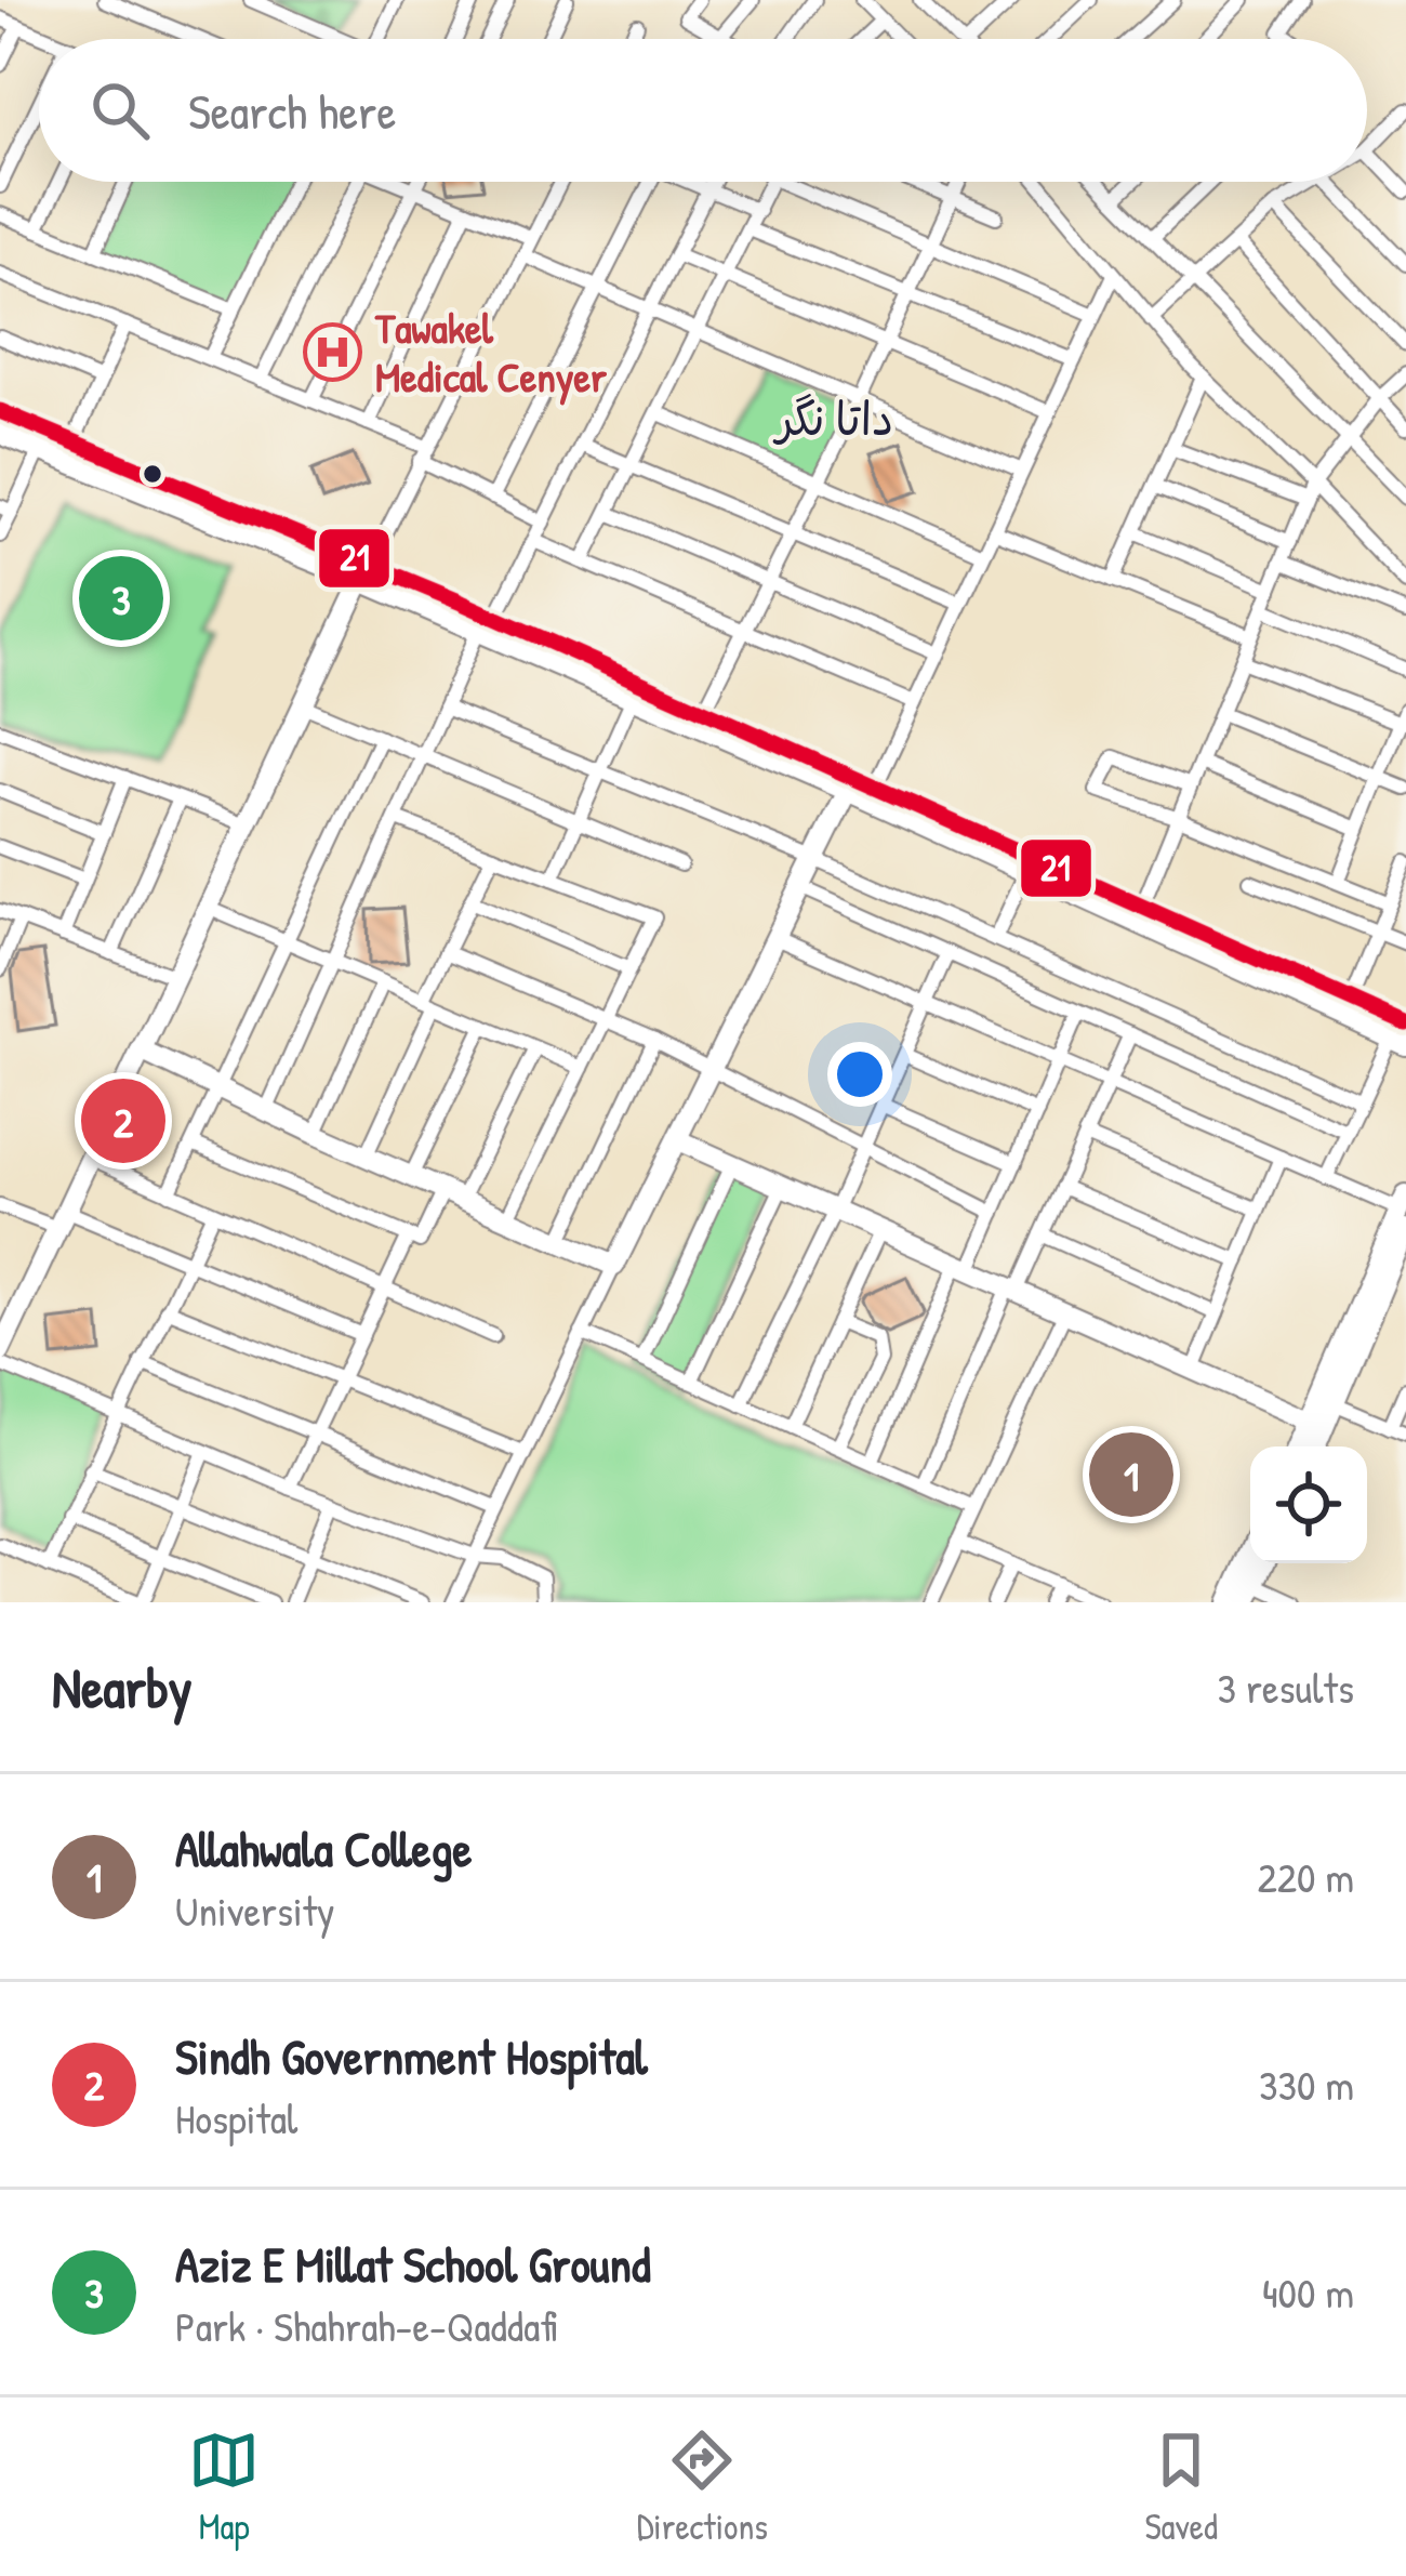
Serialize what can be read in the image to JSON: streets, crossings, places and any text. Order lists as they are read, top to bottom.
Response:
{
  "districts": ["داتا نگر"],
  "places": {
    "hospital": ["Tawakel Medical Cenyer"]
  },
  "lines": ["transit line 21"],
  "page": {
    "search": "Search here",
    "pins": ["3", "2", "1"],
    "heading": ["Nearby", "3 results"],
    "list": [
      {
        "mark": "1",
        "name": "Allahwala College",
        "note": "University",
        "value": "220 m"
      },
      {
        "mark": "2",
        "name": "Sindh Government Hospital",
        "note": "Hospital",
        "value": "330 m"
      },
      {
        "mark": "3",
        "name": "Aziz E Millat School Ground",
        "note": "Park · Shahrah-e-Qaddafi",
        "value": "400 m"
      }
    ],
    "nav": ["Map", "Directions", "Saved"]
  }
}
